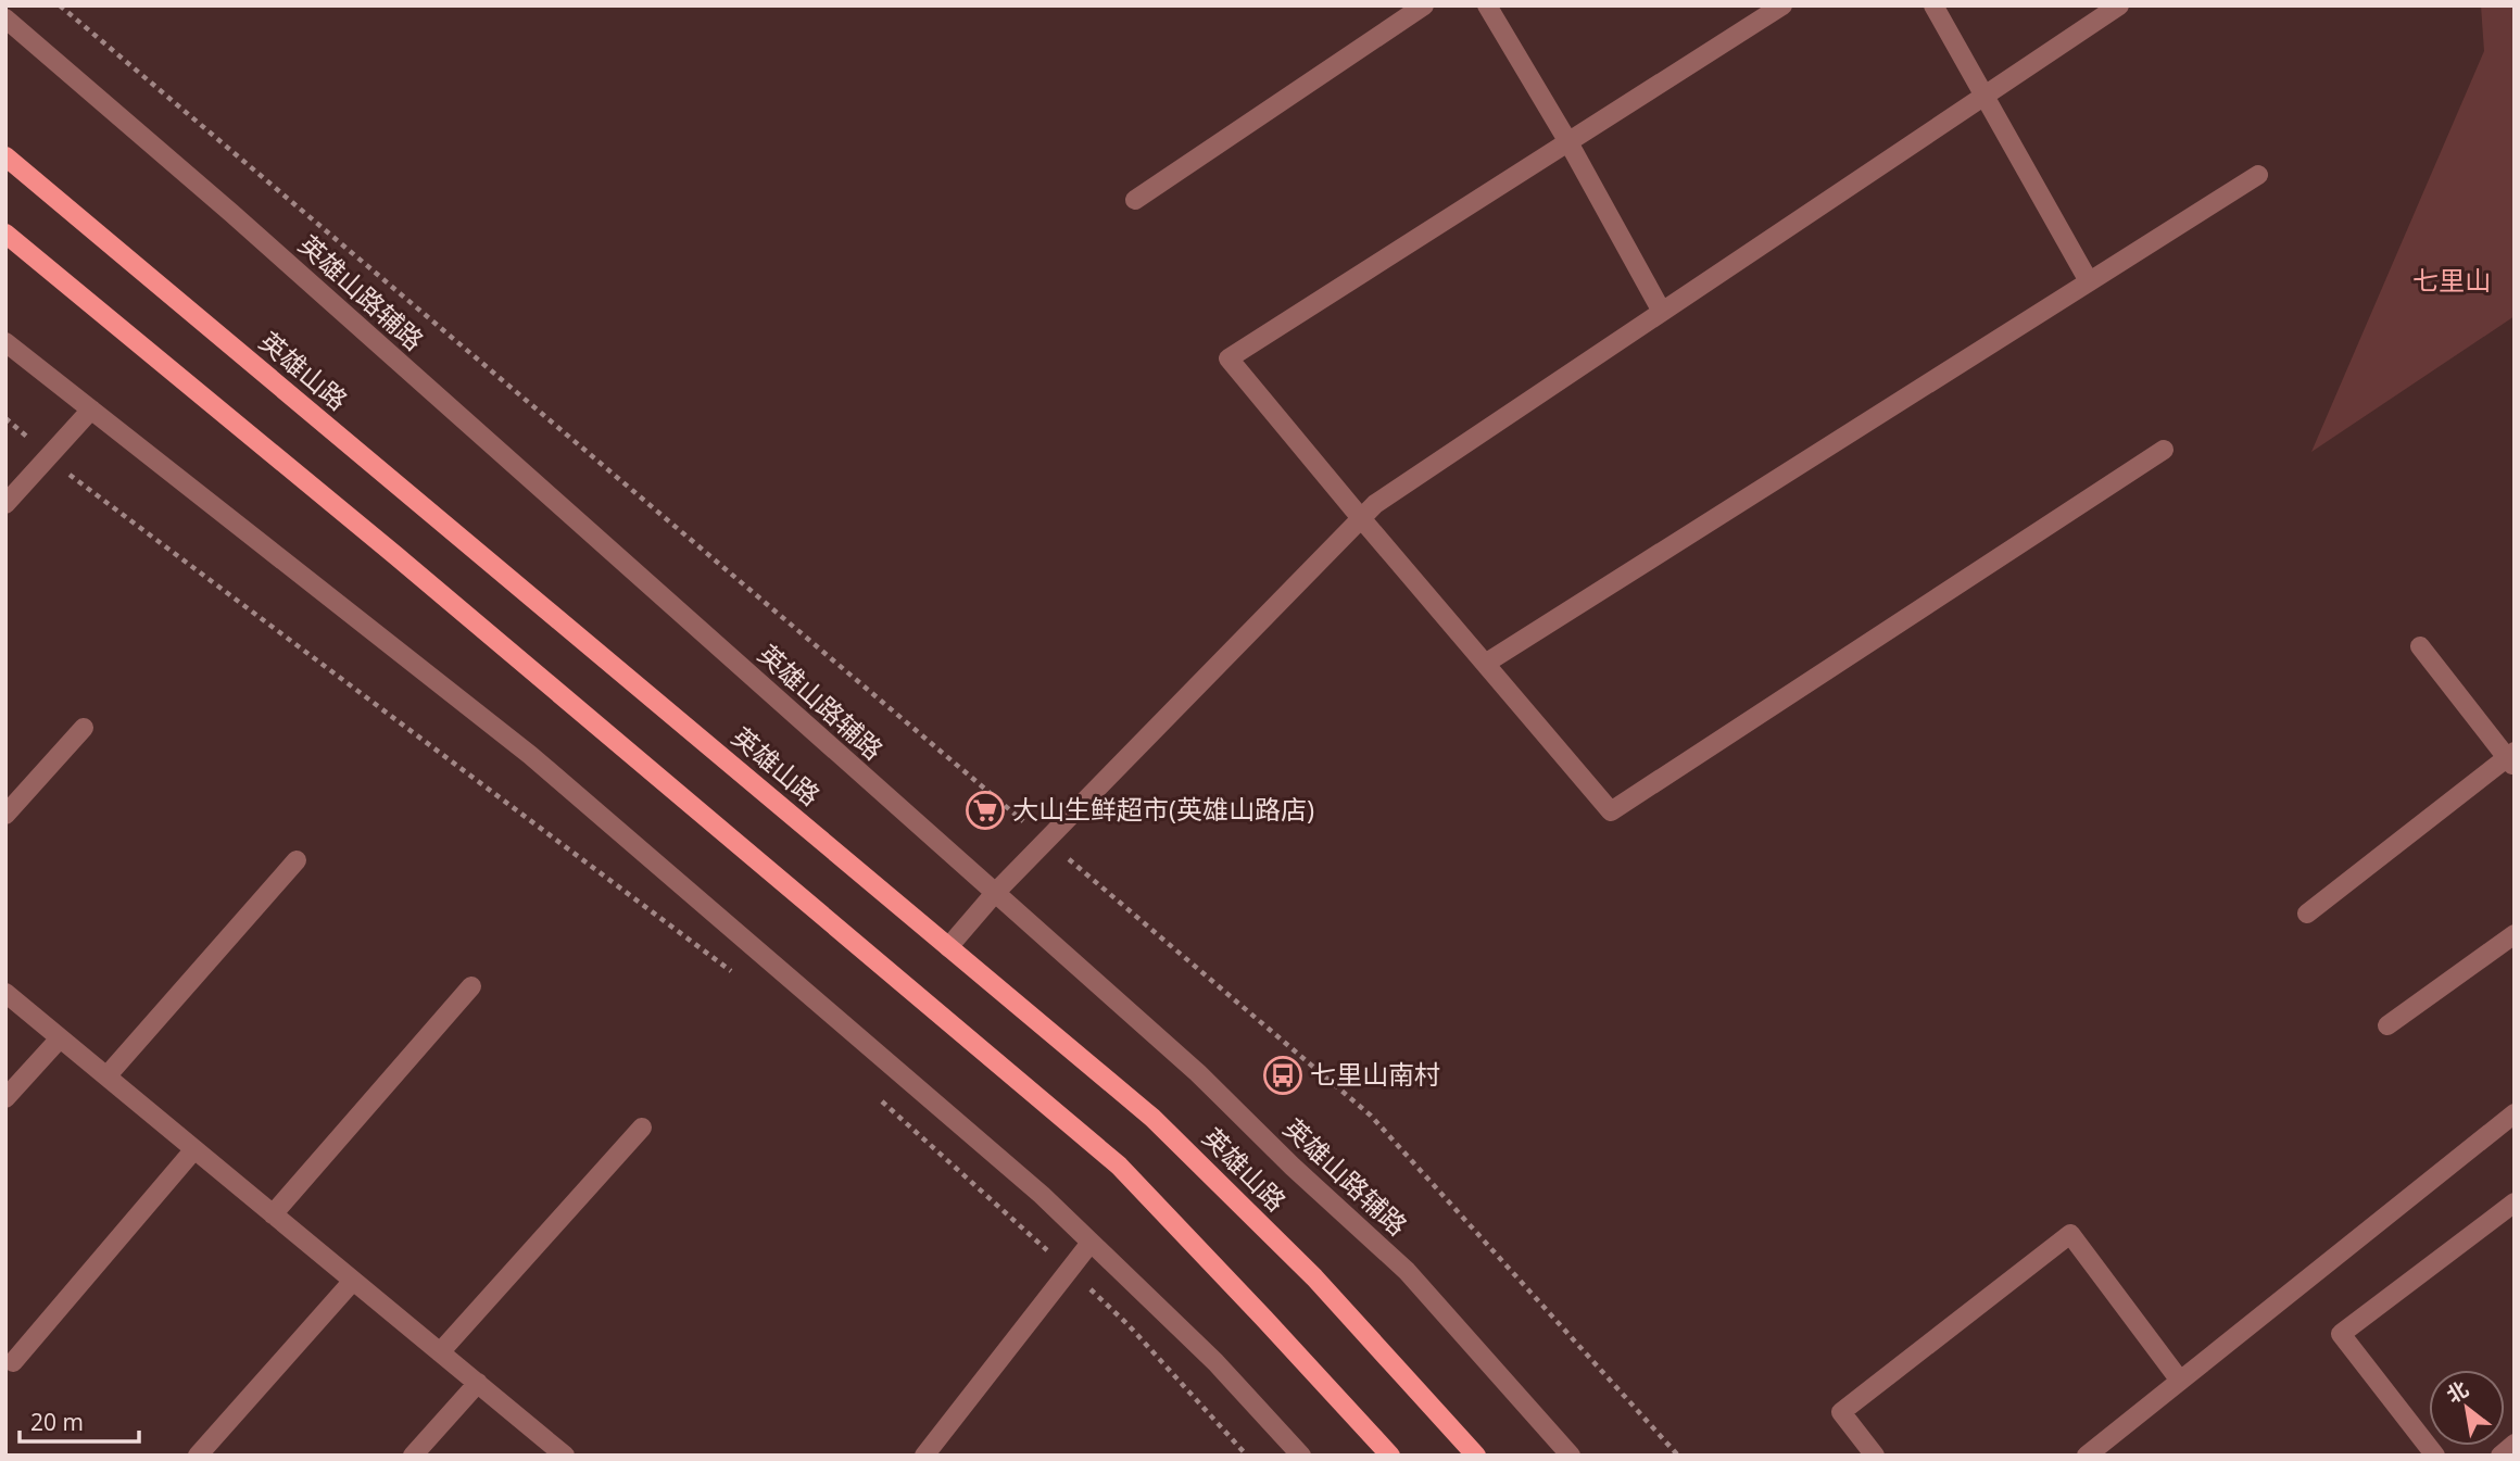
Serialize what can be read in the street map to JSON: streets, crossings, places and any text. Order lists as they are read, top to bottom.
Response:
{
  "streets": {
    "main road": ["英雄山路"],
    "street": ["英雄山路辅路"]
  },
  "parks": ["七里山"],
  "places": {
    "supermarket": ["大山生鲜超市(英雄山路店)"],
    "bus stop": ["七里山南村"]
  },
  "scale_bar": "20 m",
  "north": "top left"
}
